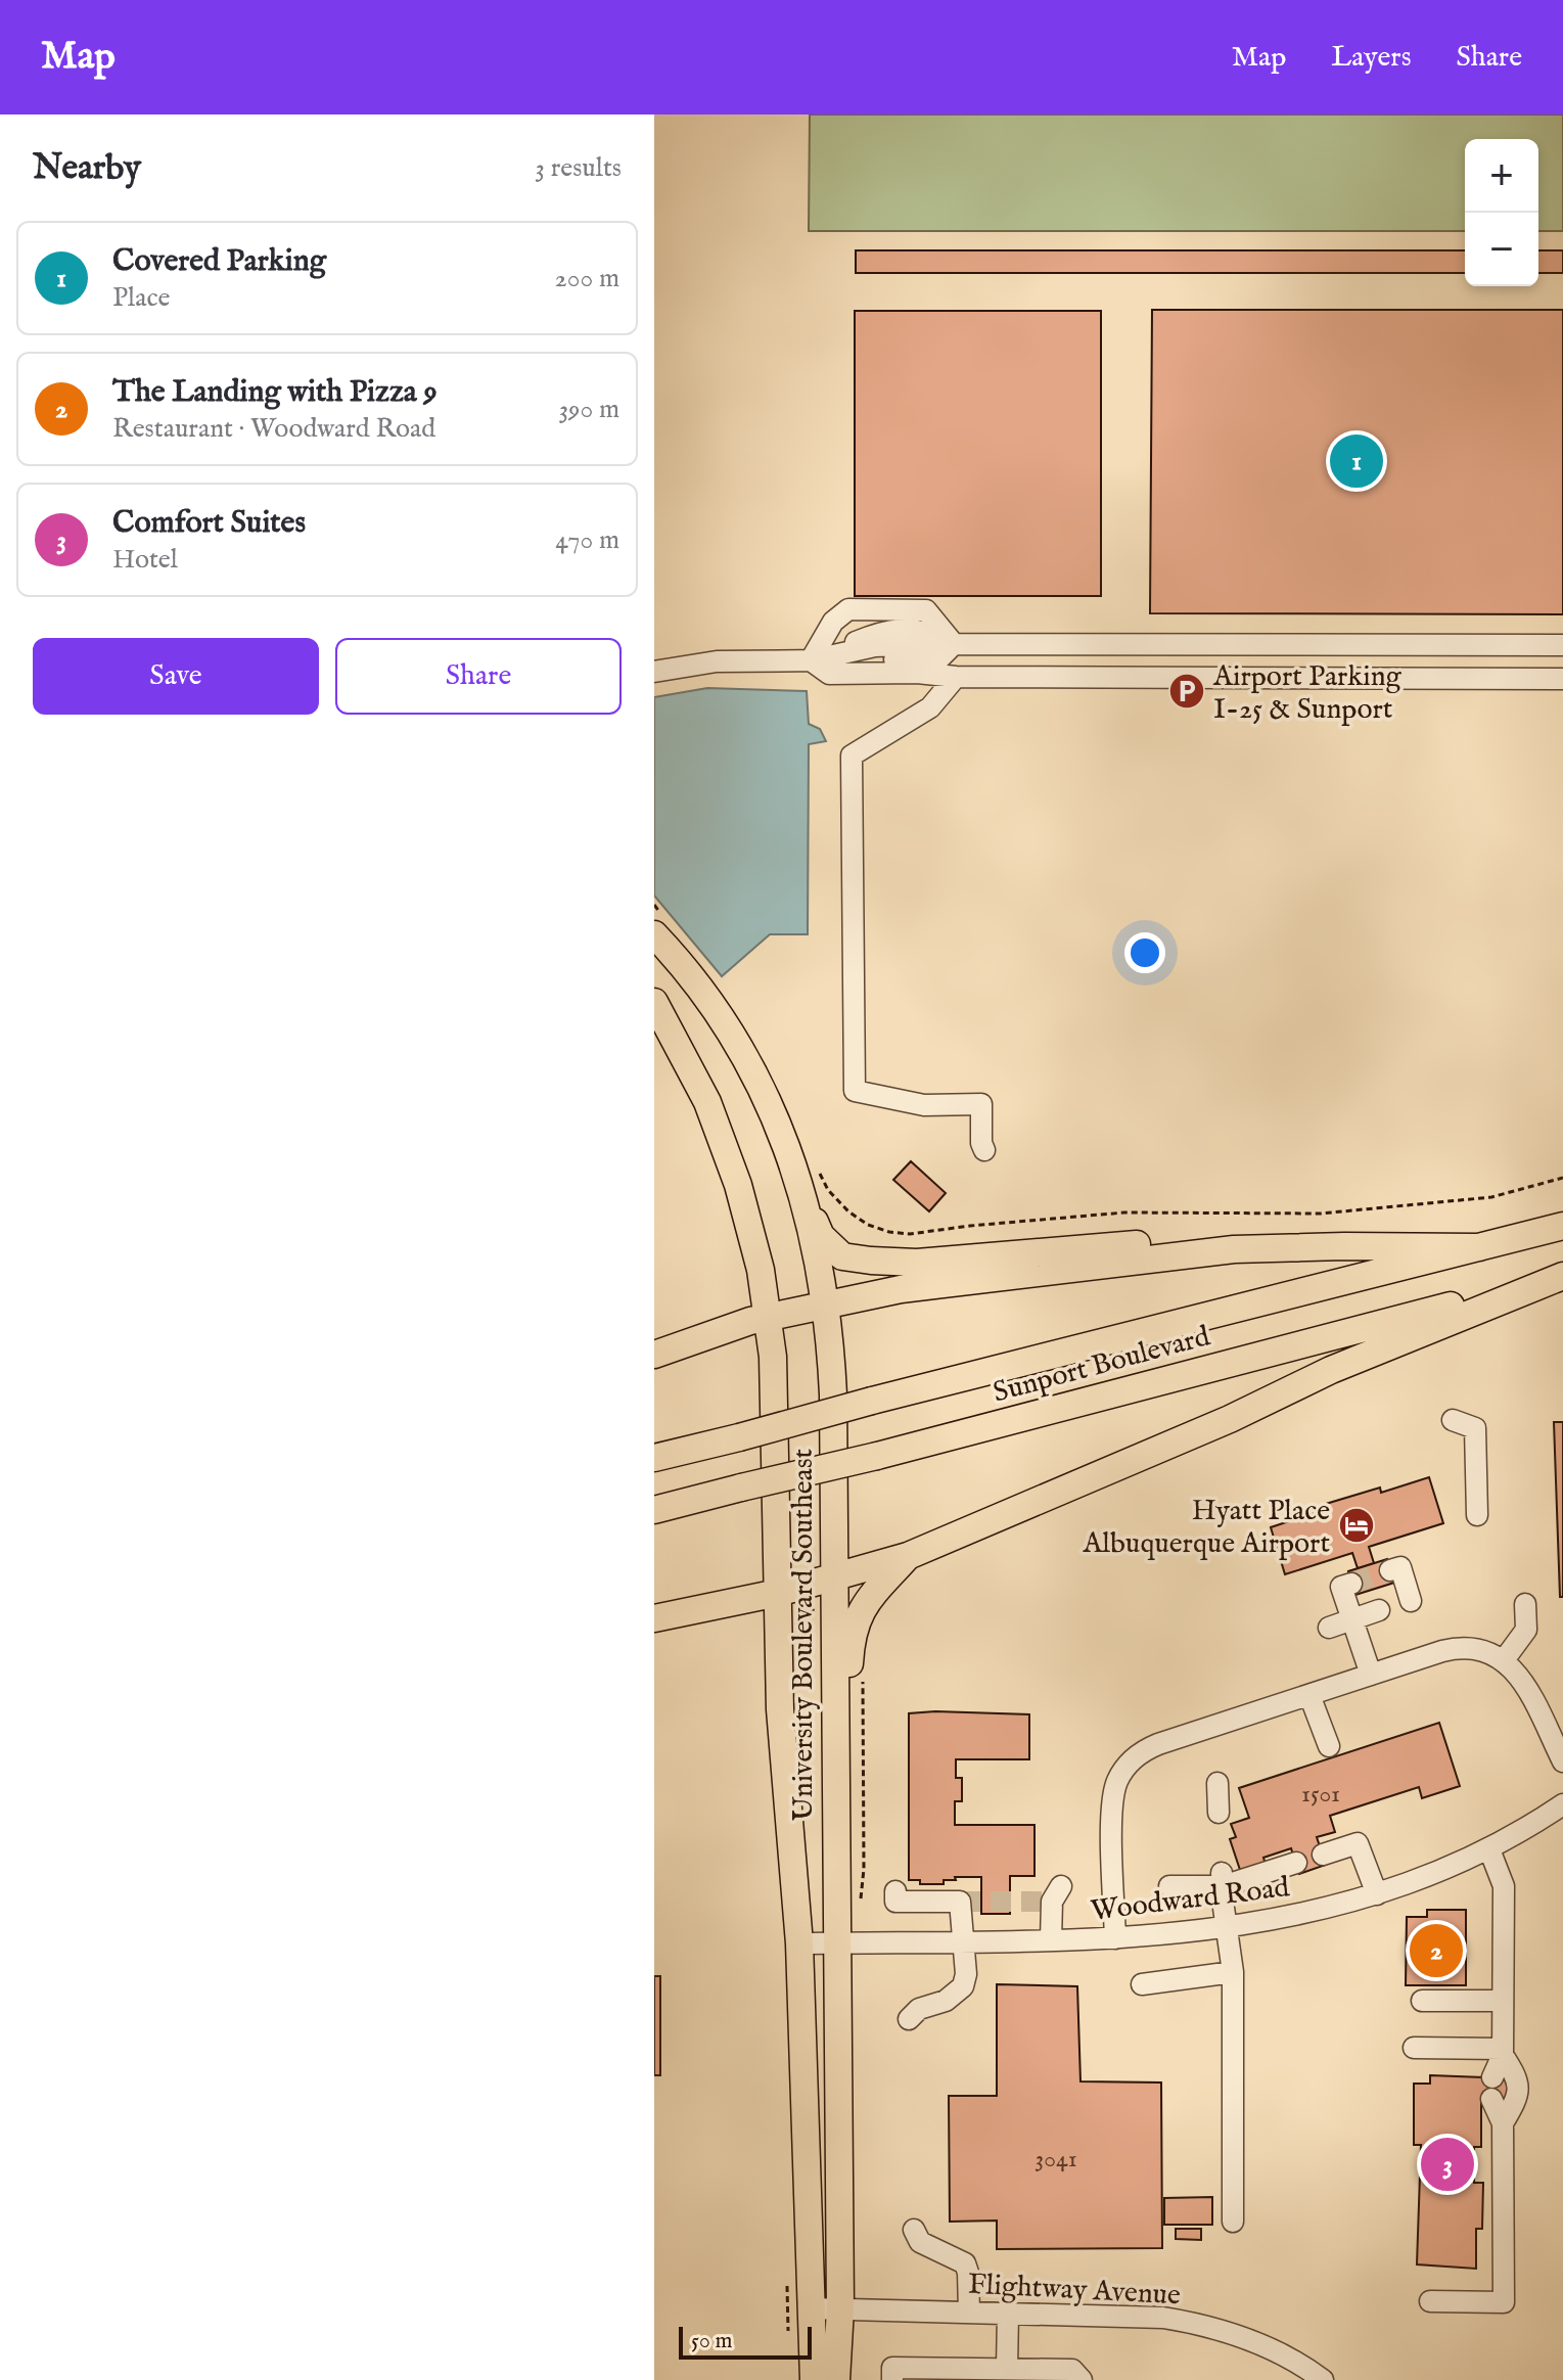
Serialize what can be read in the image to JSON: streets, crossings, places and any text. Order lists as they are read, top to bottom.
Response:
{
  "streets": {
    "main road": ["Sunport Boulevard", "University Boulevard Southeast"],
    "street": ["Woodward Road", "Flightway Avenue"]
  },
  "crossings": [
    ["University Boulevard Southeast", "Woodward Road"],
    ["University Boulevard Southeast", "Flightway Avenue"]
  ],
  "places": {
    "parking": ["Airport Parking I-25 & Sunport"],
    "hotel": ["Hyatt Place Albuquerque Airport"]
  },
  "house_numbers": ["1501", "3041"],
  "scale_bar": "50 m",
  "page": {
    "header": "Map",
    "nav": ["Map", "Layers", "Share"],
    "heading": ["Nearby", "3 results"],
    "map_buttons": ["+", "−"],
    "list": [
      {
        "mark": "1",
        "name": "Covered Parking",
        "note": "Place",
        "value": "200 m"
      },
      {
        "mark": "2",
        "name": "The Landing with Pizza 9",
        "note": "Restaurant · Woodward Road",
        "value": "390 m"
      },
      {
        "mark": "3",
        "name": "Comfort Suites",
        "note": "Hotel",
        "value": "470 m"
      }
    ],
    "pins": ["1", "2", "3"],
    "buttons": ["Save", "Share"],
    "scale": "50 m"
  }
}
